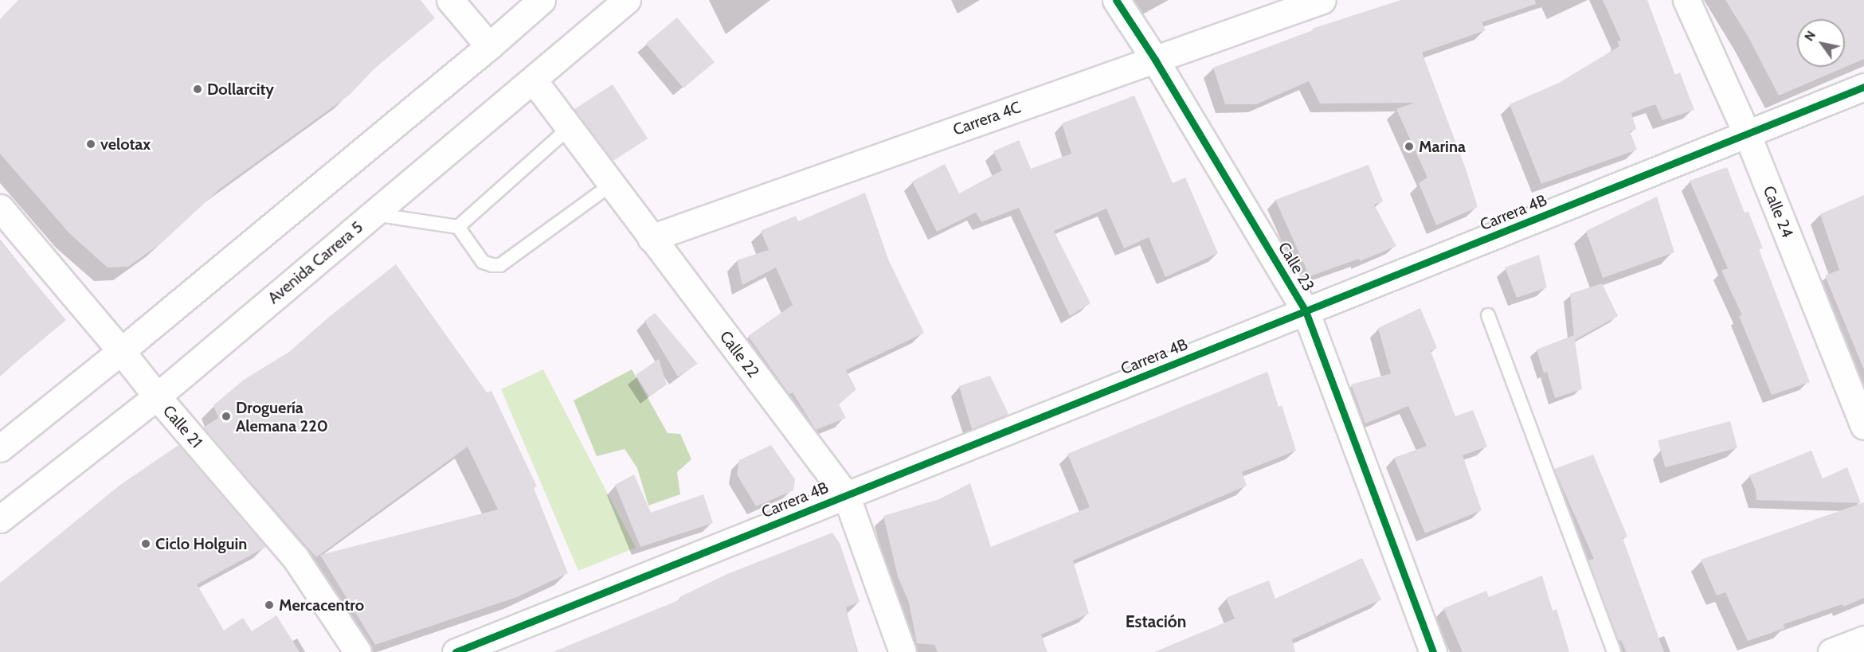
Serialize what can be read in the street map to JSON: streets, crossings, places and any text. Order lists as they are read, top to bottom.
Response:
{
  "streets": {
    "street": [
      "Carrera 4C",
      "Calle 24",
      "Carrera 4B",
      "Avenida Carrera 5",
      "Calle 23",
      "Calle 22",
      "Calle 21"
    ]
  },
  "crossings": [
    ["Carrera 4C", "Calle 23"],
    ["Carrera 4C", "Calle 22"],
    ["Calle 24", "Carrera 4B"],
    ["Carrera 4B", "Calle 23"],
    ["Carrera 4B", "Calle 22"],
    ["Avenida Carrera 5", "Calle 22"],
    ["Avenida Carrera 5", "Calle 21"]
  ],
  "districts": ["Estación"],
  "places": [
    "Dollarcity",
    "velotax",
    "Marina",
    "Droguería Alemana 220",
    "Ciclo Holguin",
    "Mercacentro"
  ],
  "north": "top left"
}
